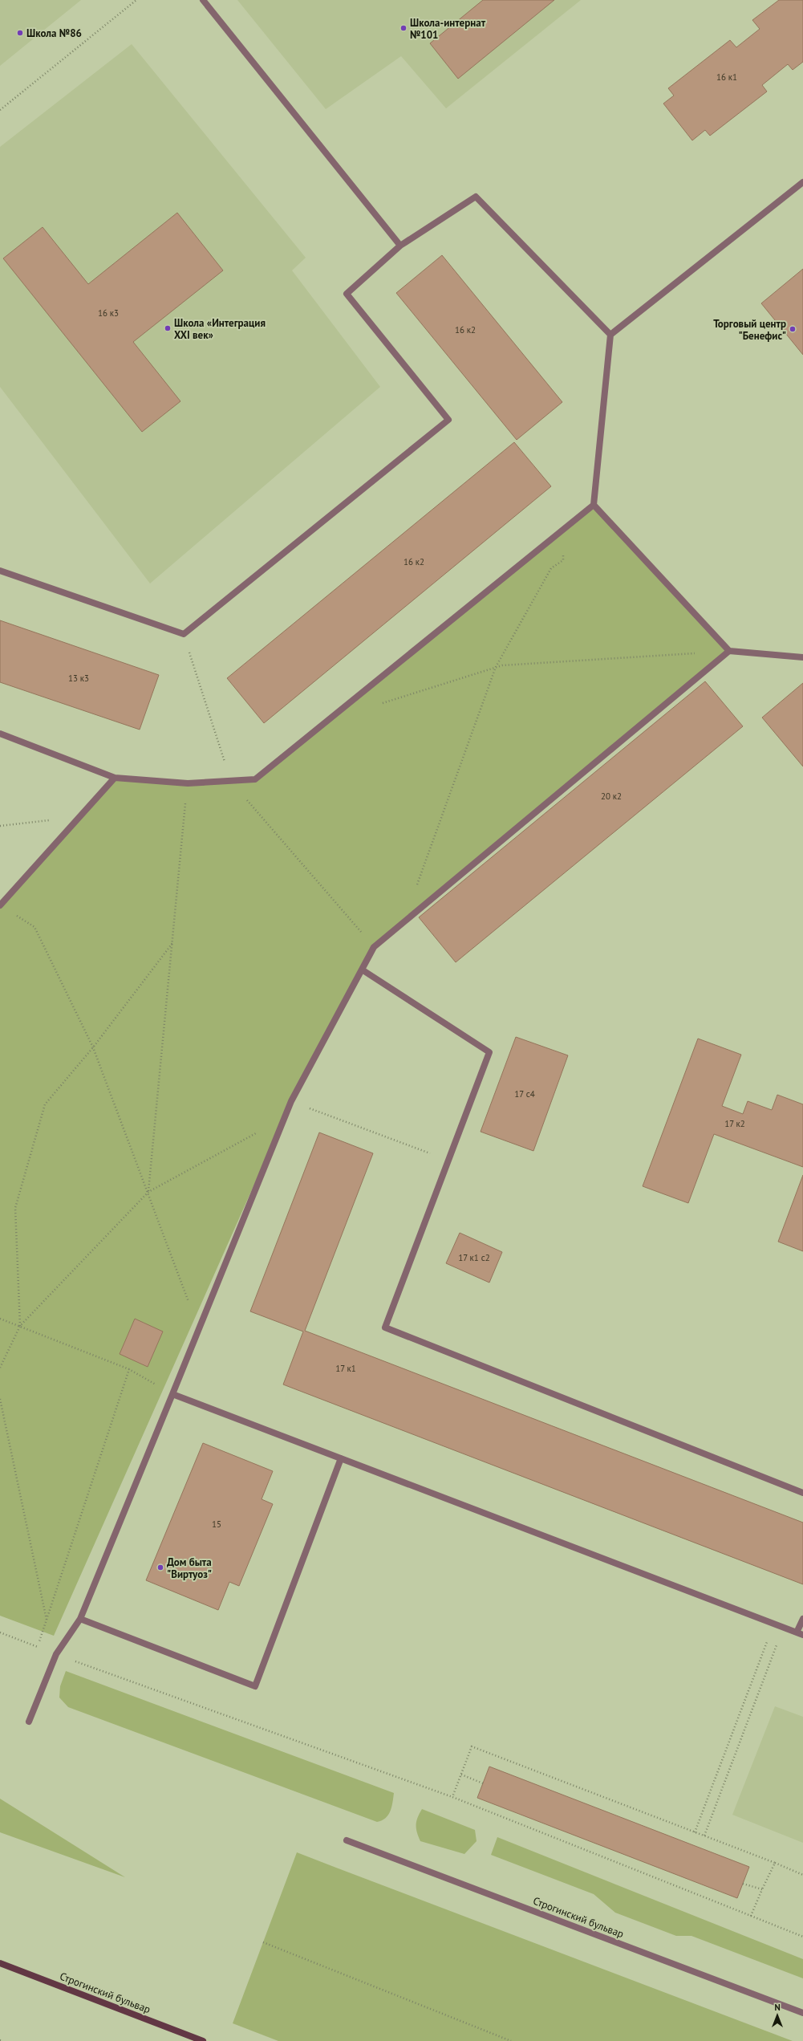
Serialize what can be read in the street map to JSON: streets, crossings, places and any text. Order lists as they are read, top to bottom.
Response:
{
  "streets": {
    "street": ["Строгинский бульвар"]
  },
  "places": [
    "Школа-интернат №101",
    "Школа №86",
    "Школа «Интеграция XXI век»",
    "Торговый центр \"Бенефис\"",
    "Дом быта \"Виртуоз\""
  ],
  "house_numbers": [
    "16 к1",
    "16 к3",
    "16 к2",
    "16 к2",
    "13 к3",
    "20 к2",
    "17 с4",
    "17 к2",
    "17 к1 с2",
    "17 к1",
    "15"
  ],
  "north": "top"
}
